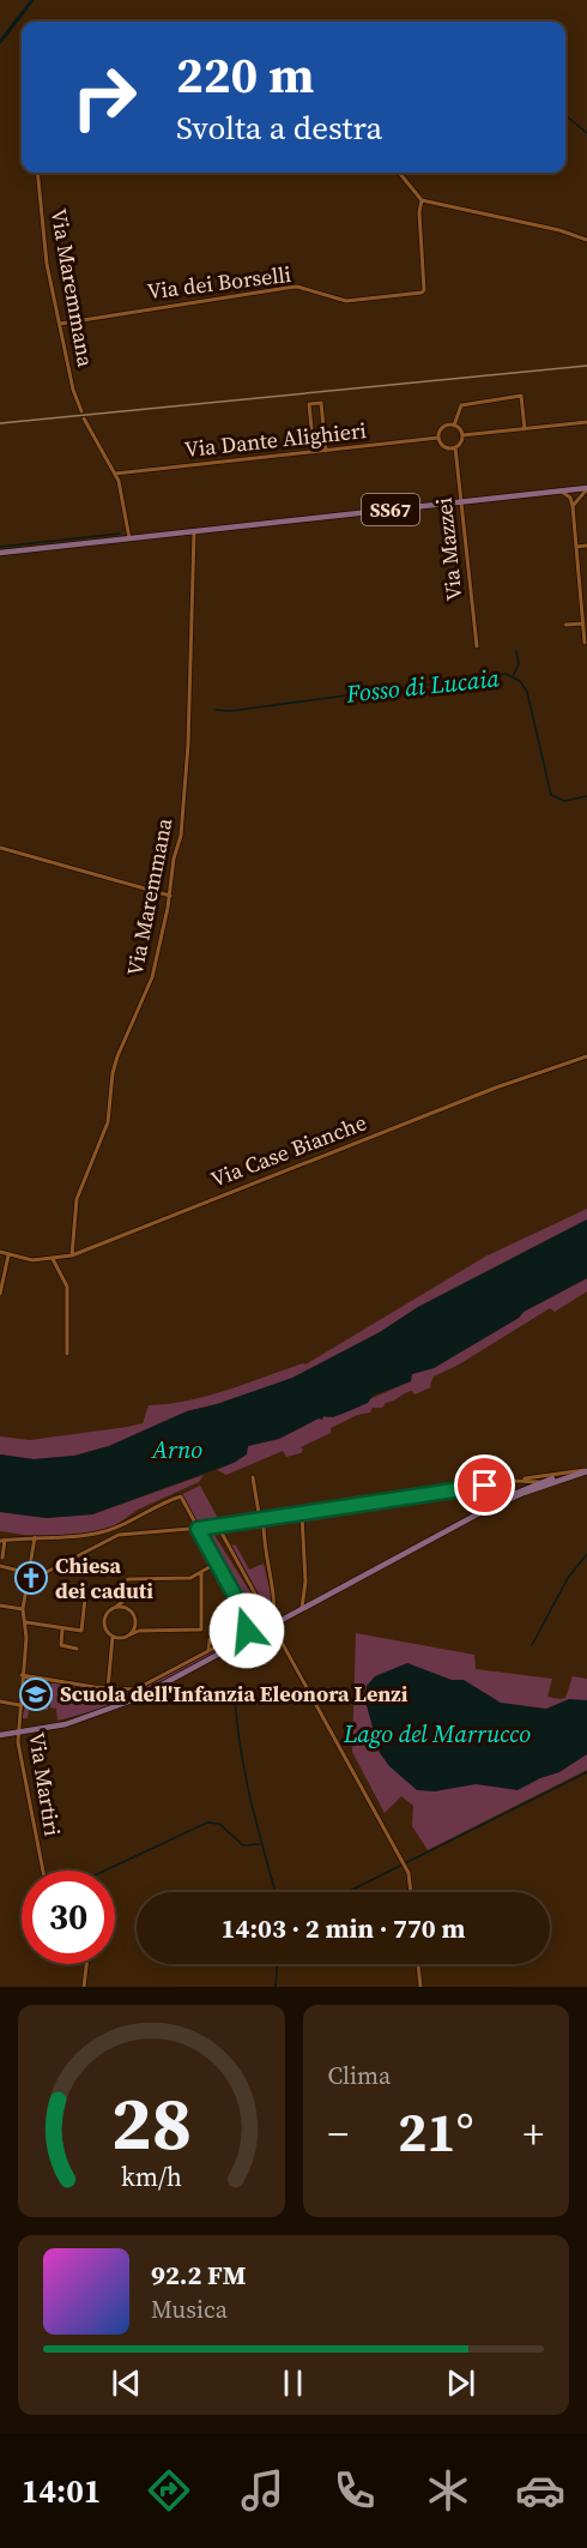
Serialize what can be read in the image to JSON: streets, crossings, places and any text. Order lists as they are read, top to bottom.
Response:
{
  "streets": {
    "main road": ["SS67"],
    "street": [
      "Via dei Borselli",
      "Via Maremmana",
      "Via Dante Alighieri",
      "Via Mazzei",
      "Via Case Bianche",
      "Via Martiri"
    ]
  },
  "crossings": [
    ["Via dei Borselli", "Via Maremmana"],
    ["Via Maremmana", "SS67"],
    ["Via Maremmana", "Via Case Bianche"],
    ["Via Dante Alighieri", "Via Mazzei"],
    ["SS67", "Via Mazzei"]
  ],
  "water": ["Fosso di Lucaia", "Arno", "Lago del Marrucco"],
  "places": {
    "church": ["Chiesa dei caduti"],
    "school or university": ["Scuola dell'Infanzia Eleonora Lenzi"]
  },
  "page": {
    "turn": ["220 m", "Svolta a destra"],
    "limit": "30",
    "trip": "14:03 · 2 min · 770 m",
    "tile": "Clima",
    "heat": ["−", "21°", "+"],
    "song": ["92.2 FM", "Musica"],
    "tabs": "14:01",
    "gauge": ["28", "km/h"]
  }
}
